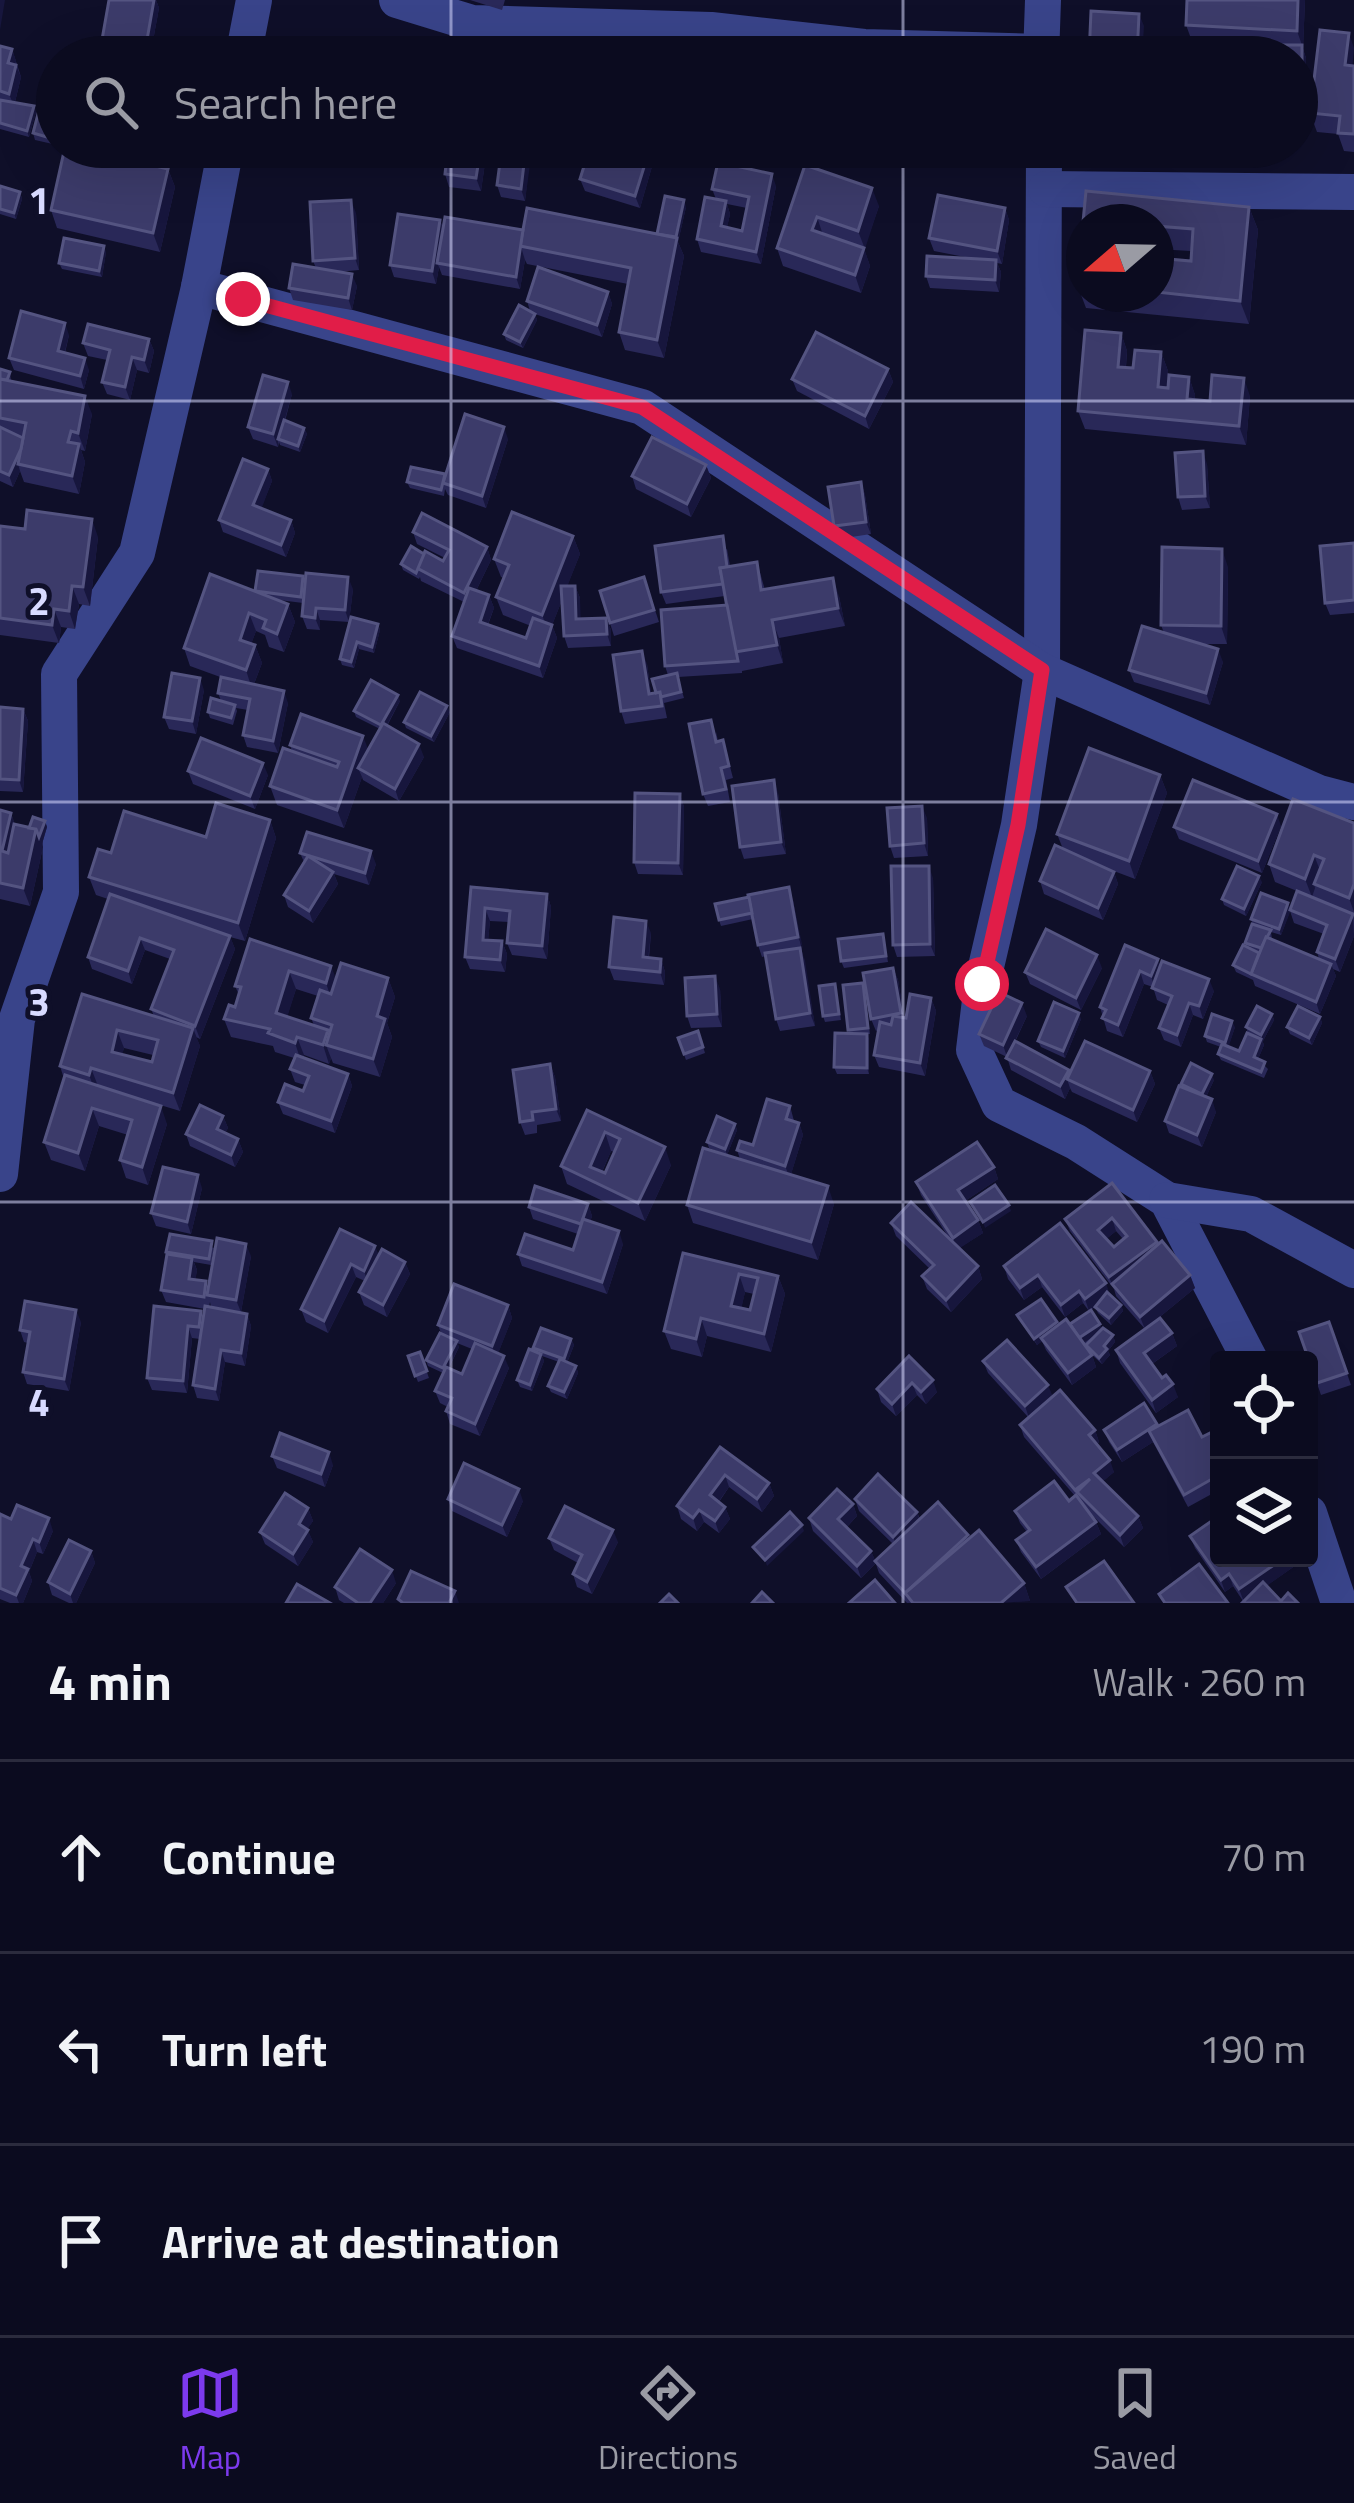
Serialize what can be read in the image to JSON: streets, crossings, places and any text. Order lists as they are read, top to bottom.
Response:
{
  "north": "left",
  "page": {
    "search": "Search here",
    "heading": ["4 min", "Walk · 260 m"],
    "list": [
      ["Continue", "70 m"],
      ["Turn left", "190 m"],
      "Arrive at destination"
    ],
    "nav": ["Map", "Directions", "Saved"]
  },
  "grid": {
    "rows": [
      "1",
      "2",
      "3",
      "4"
    ]
  }
}
